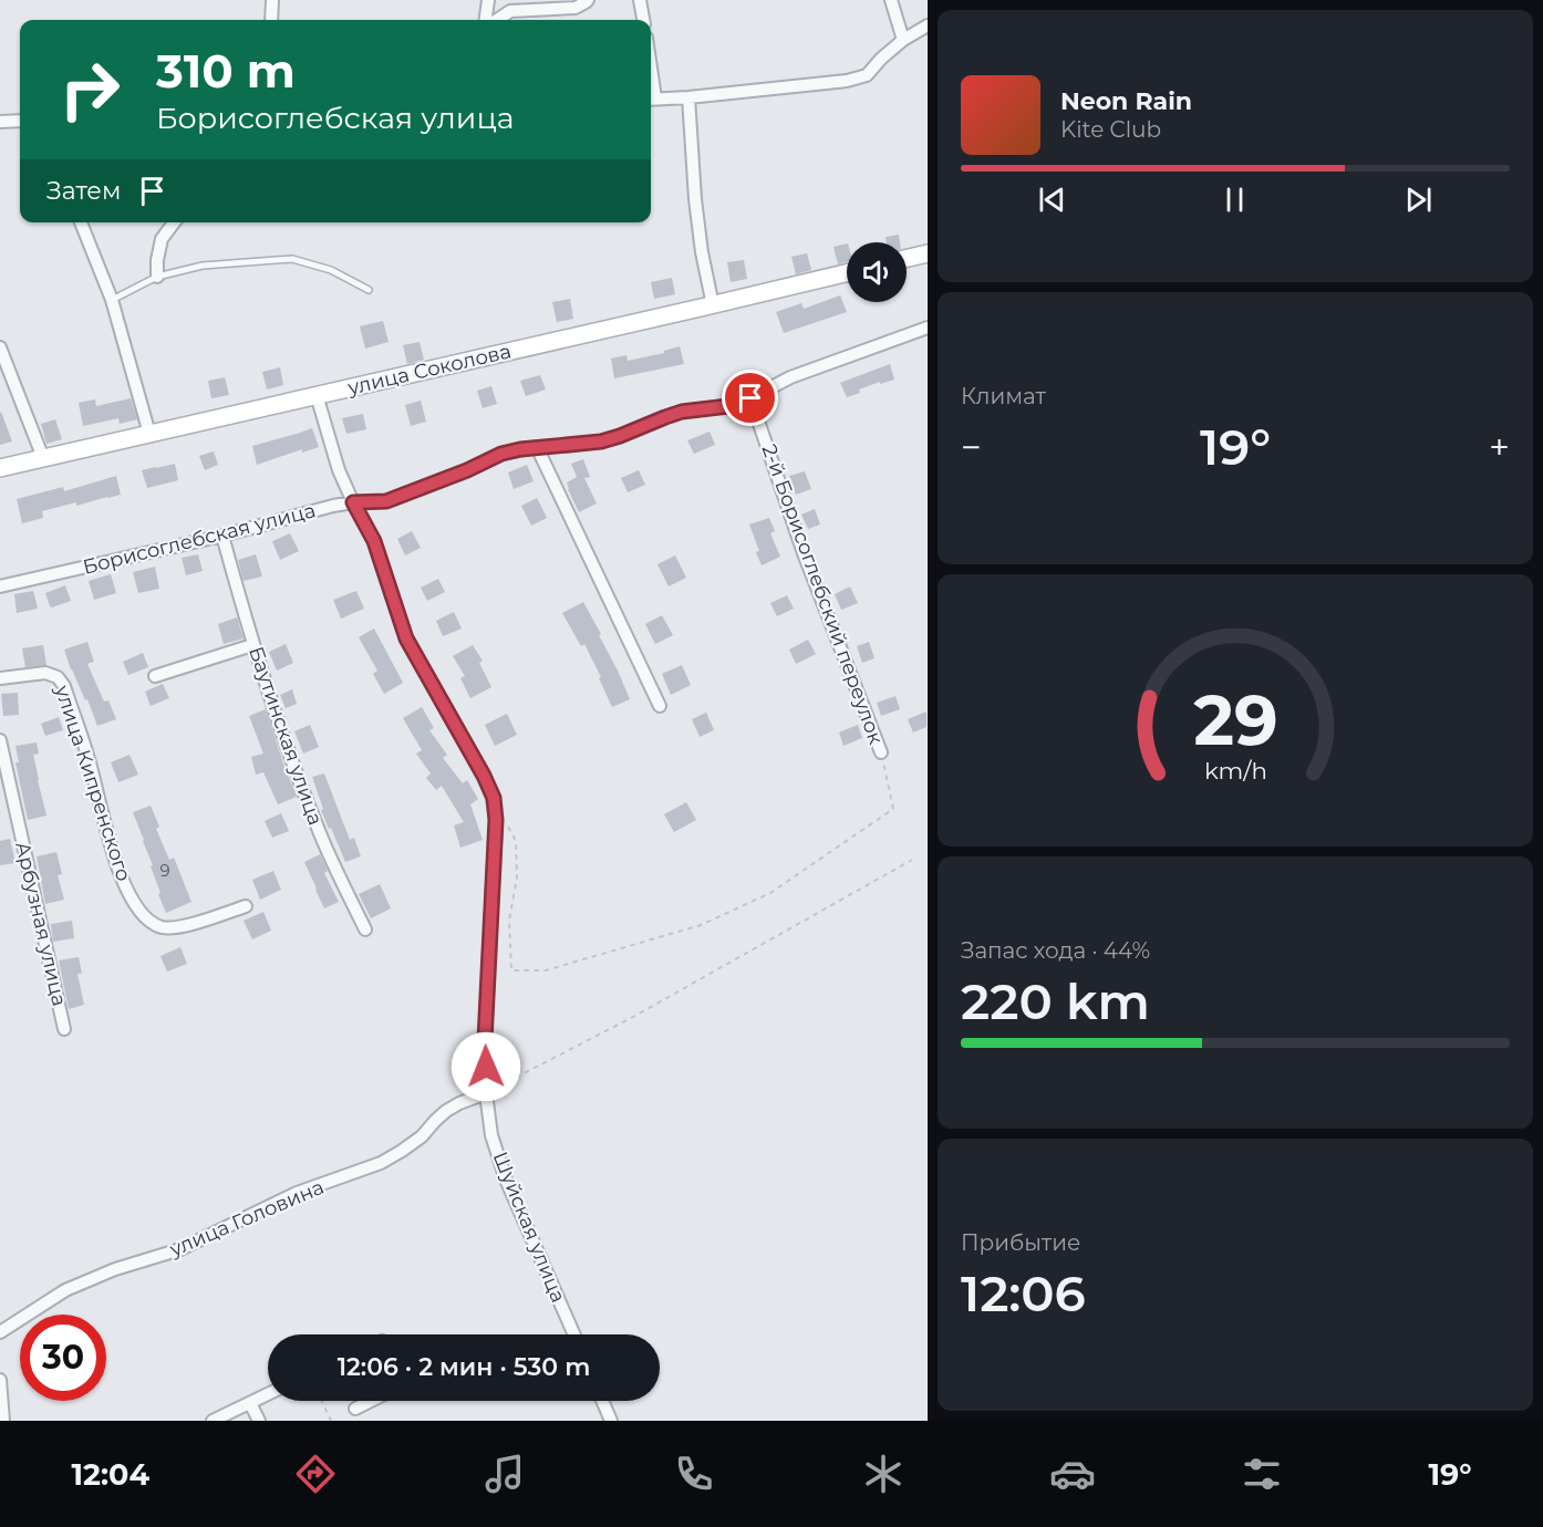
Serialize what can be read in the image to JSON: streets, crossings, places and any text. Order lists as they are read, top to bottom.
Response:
{
  "streets": {
    "main road": ["улица Соколова"],
    "street": [
      "Борисоглебская улица",
      "2-й Борисоглебский переулок",
      "Баутинская улица",
      "улица Кипренского",
      "Арбузная улица",
      "улица Головина",
      "Шуйская улица"
    ]
  },
  "crossings": [
    ["улица Соколова", "Шуйская улица"],
    ["Борисоглебская улица", "2-й Борисоглебский переулок"],
    ["Борисоглебская улица", "Баутинская улица"],
    ["Борисоглебская улица", "Шуйская улица"],
    ["улица Головина", "Шуйская улица"]
  ],
  "house_numbers": ["9"],
  "page": {
    "turn": ["310 m", "Борисоглебская улица"],
    "song": ["Neon Rain", "Kite Club"],
    "then": "Затем",
    "tile": [
      "Климат",
      ["Запас хода · 44%", "220 km"],
      ["Прибытие", "12:06"]
    ],
    "heat": ["−", "19°", "+"],
    "limit": "30",
    "trip": "12:06 · 2 мин · 530 m",
    "tabs": ["12:04", "19°"],
    "gauge": ["29", "km/h"]
  }
}
